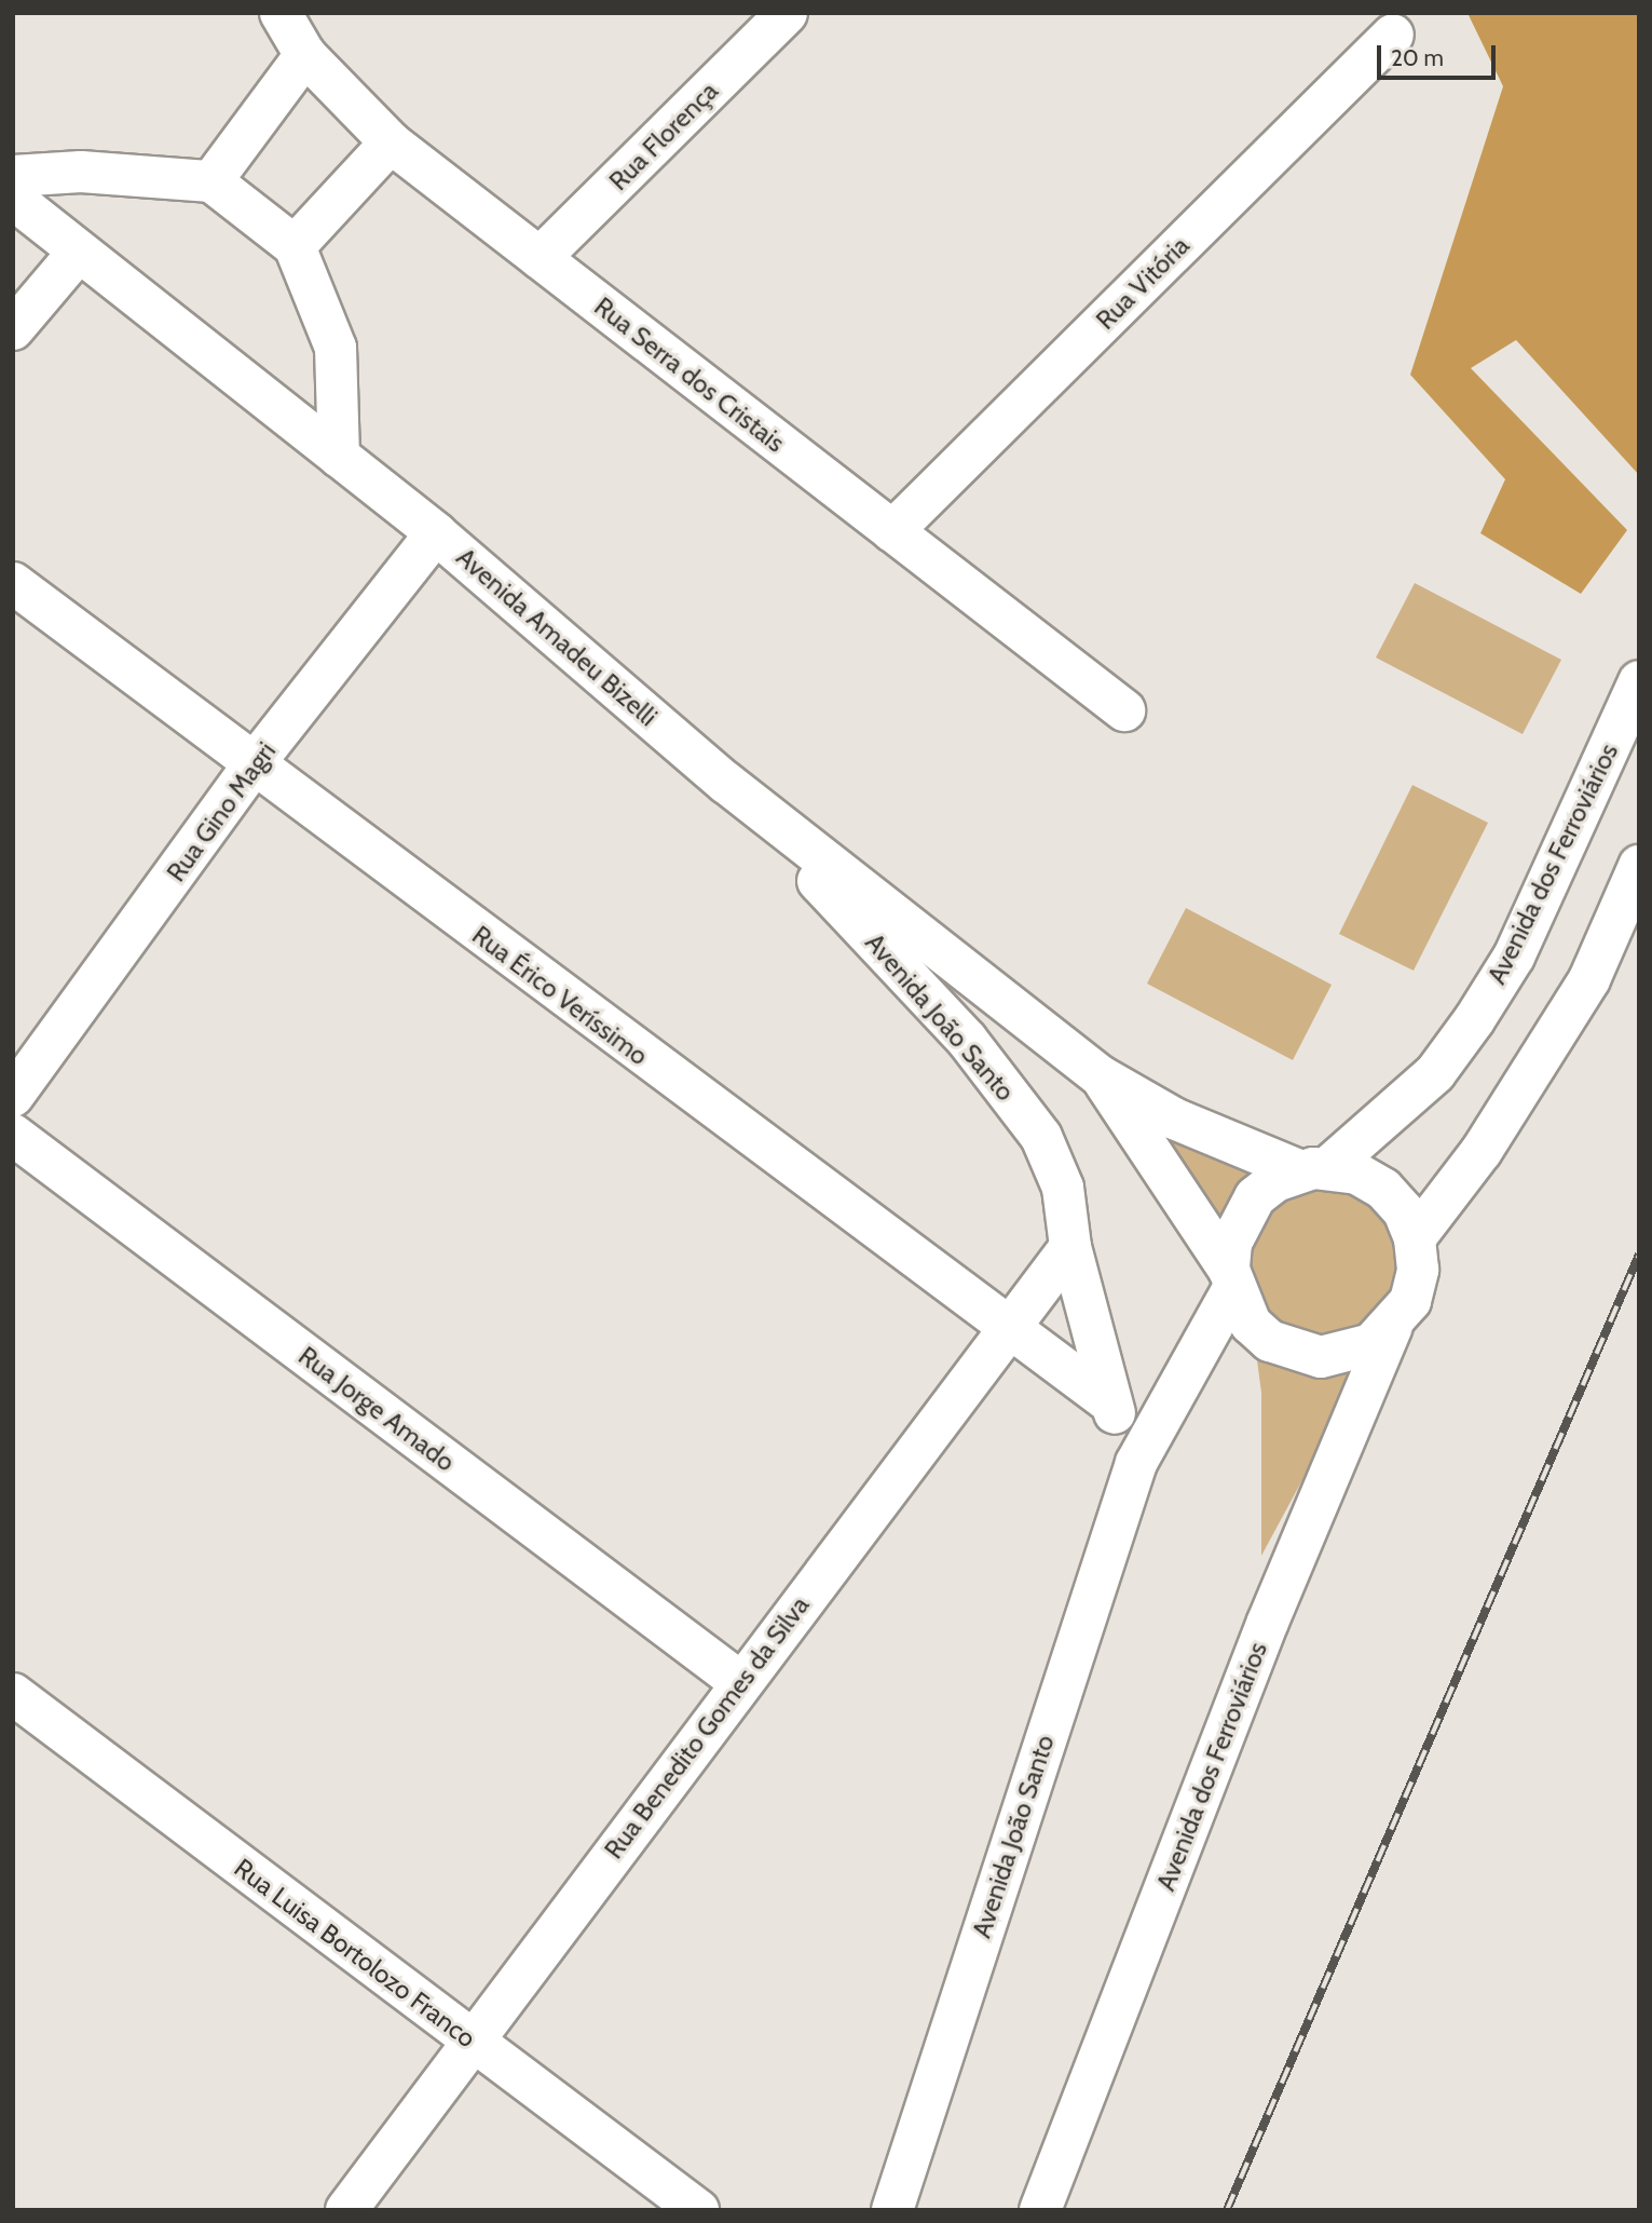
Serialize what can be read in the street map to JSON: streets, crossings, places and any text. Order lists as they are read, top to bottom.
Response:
{
  "streets": {
    "street": [
      "Rua Florença",
      "Rua Vitória",
      "Rua Serra dos Cristais",
      "Avenida Amadeu Bizelli",
      "Rua Gino Magri",
      "Avenida dos Ferroviários",
      "Rua Érico Veríssimo",
      "Avenida João Santo",
      "Rua Jorge Amado",
      "Rua Benedito Gomes da Silva",
      "Rua Luisa Bortolozo Franco"
    ]
  },
  "crossings": [
    ["Rua Florença", "Rua Serra dos Cristais"],
    ["Rua Vitória", "Rua Serra dos Cristais"],
    ["Avenida Amadeu Bizelli", "Rua Gino Magri"],
    ["Avenida Amadeu Bizelli", "Avenida João Santo"],
    ["Rua Gino Magri", "Rua Érico Veríssimo"],
    ["Avenida dos Ferroviários", "Avenida João Santo"],
    ["Rua Érico Veríssimo", "Avenida João Santo"],
    ["Rua Érico Veríssimo", "Rua Benedito Gomes da Silva"],
    ["Avenida João Santo", "Rua Benedito Gomes da Silva"],
    ["Rua Jorge Amado", "Rua Benedito Gomes da Silva"],
    ["Rua Benedito Gomes da Silva", "Rua Luisa Bortolozo Franco"]
  ],
  "scale_bar": "20 m"
}
